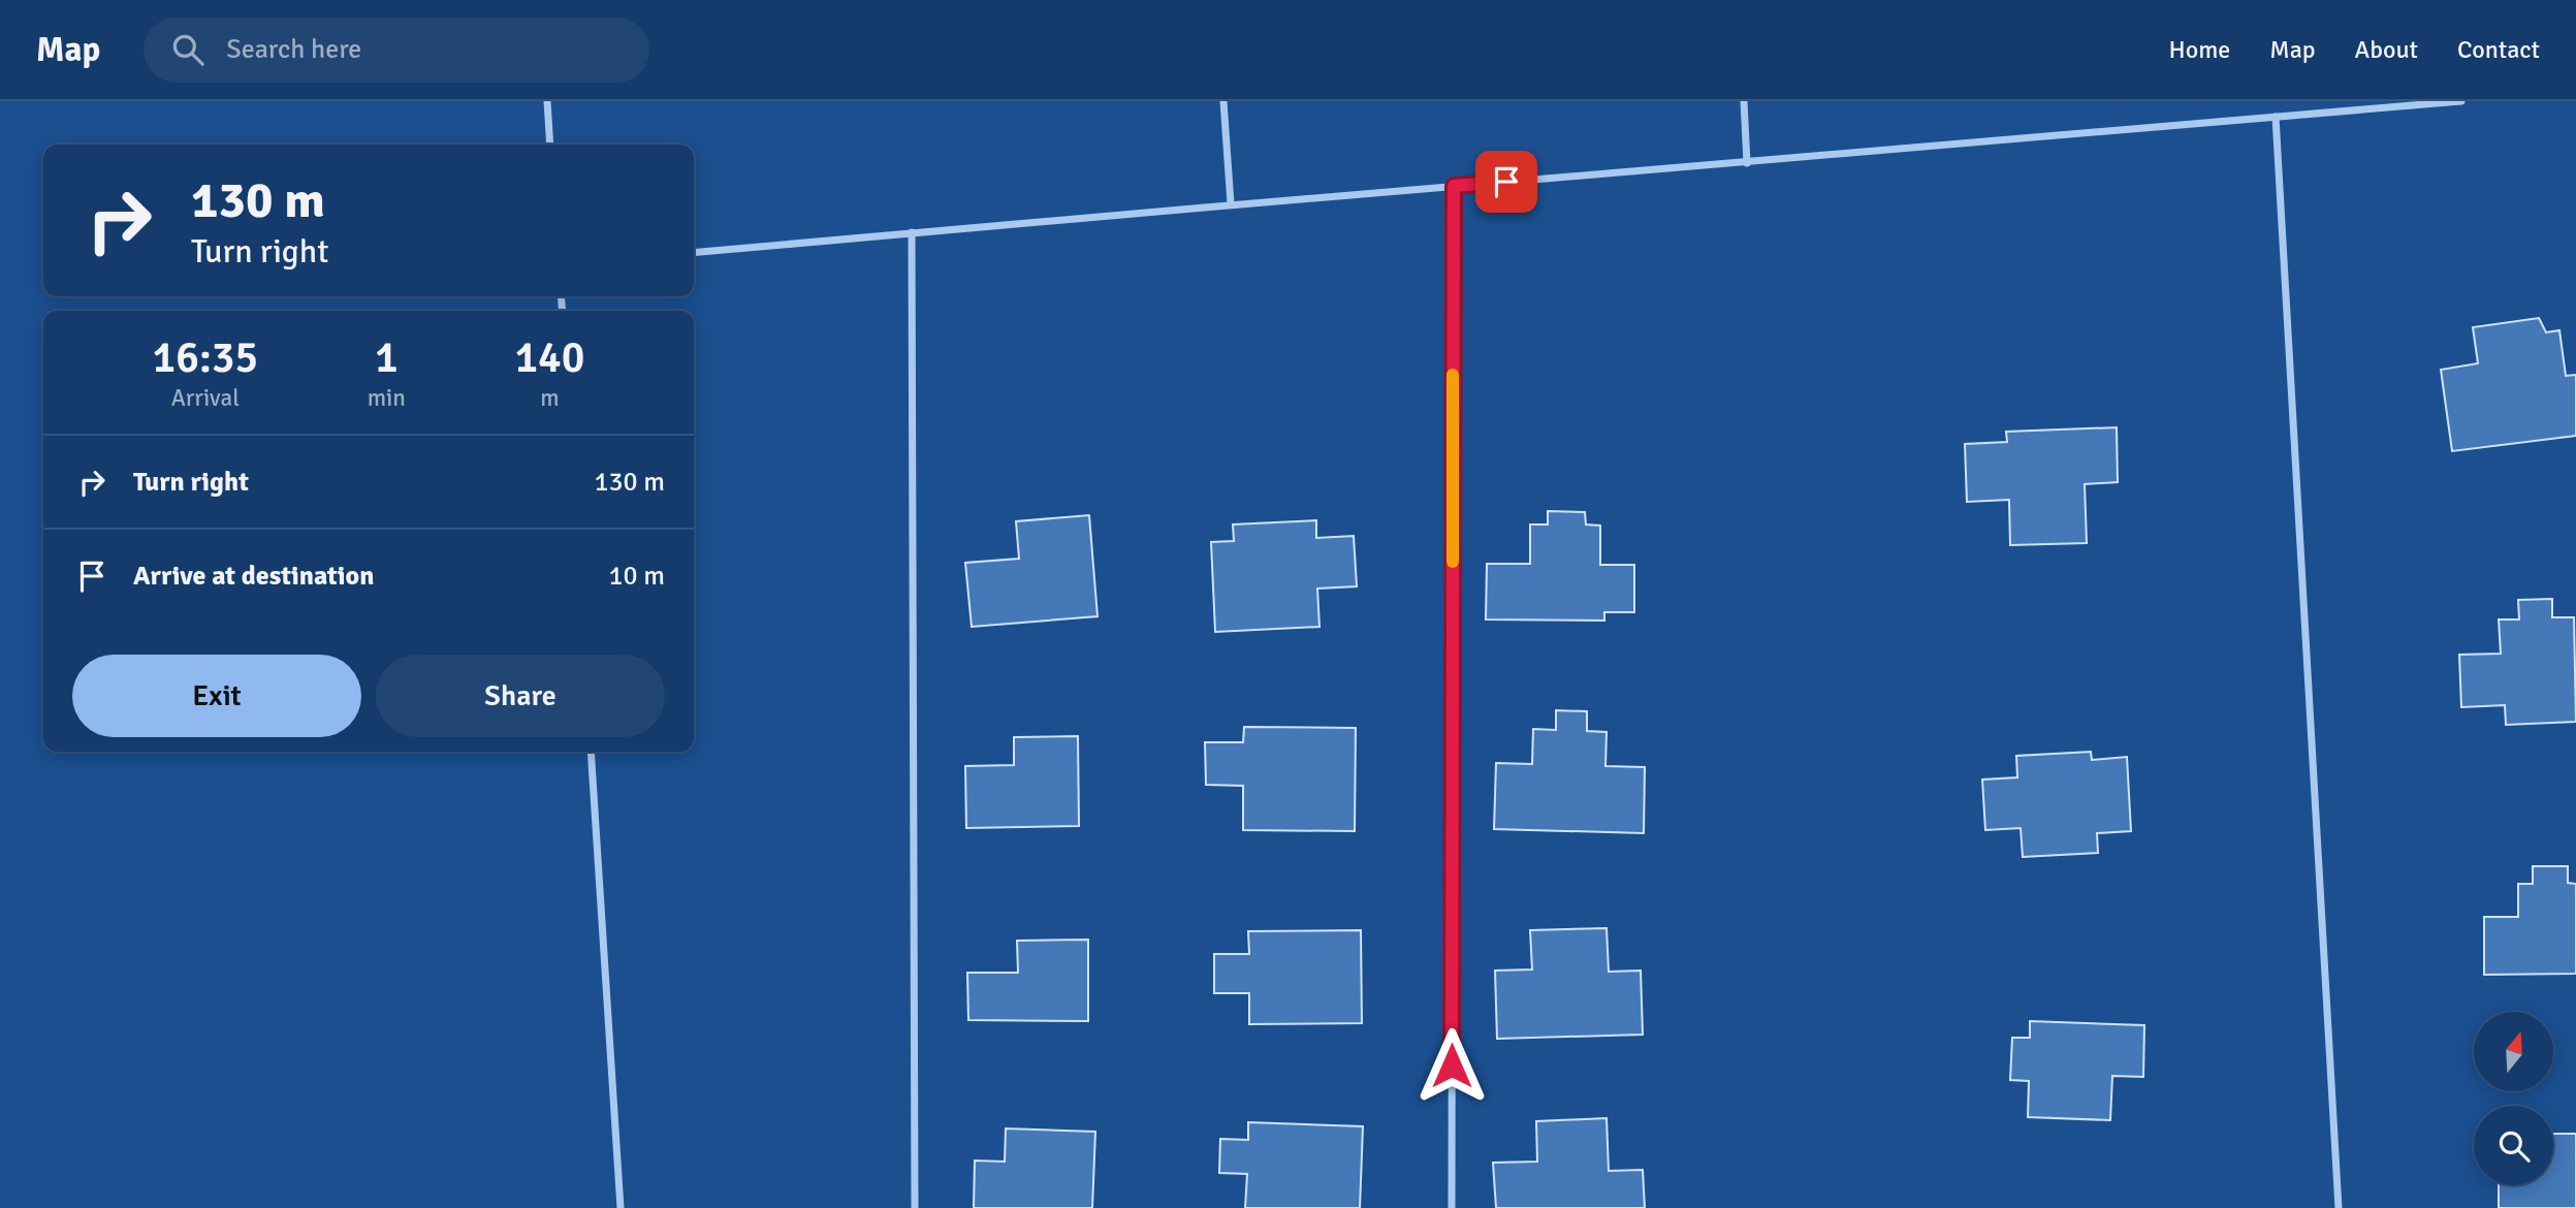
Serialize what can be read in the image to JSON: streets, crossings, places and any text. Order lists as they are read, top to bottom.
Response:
{
  "north": "top",
  "page": {
    "header": "Map",
    "search": "Search here",
    "nav": [
      "Home",
      "Map",
      "About",
      "Contact"
    ],
    "turn": ["130 m", "Turn right"],
    "eta": [
      "16:35",
      "Arrival",
      "1",
      "min",
      "140",
      "m"
    ],
    "list": [
      {
        "name": "Turn right",
        "value": "130 m"
      },
      {
        "name": "Arrive at destination",
        "value": "10 m"
      }
    ],
    "buttons": ["Exit", "Share"]
  }
}
